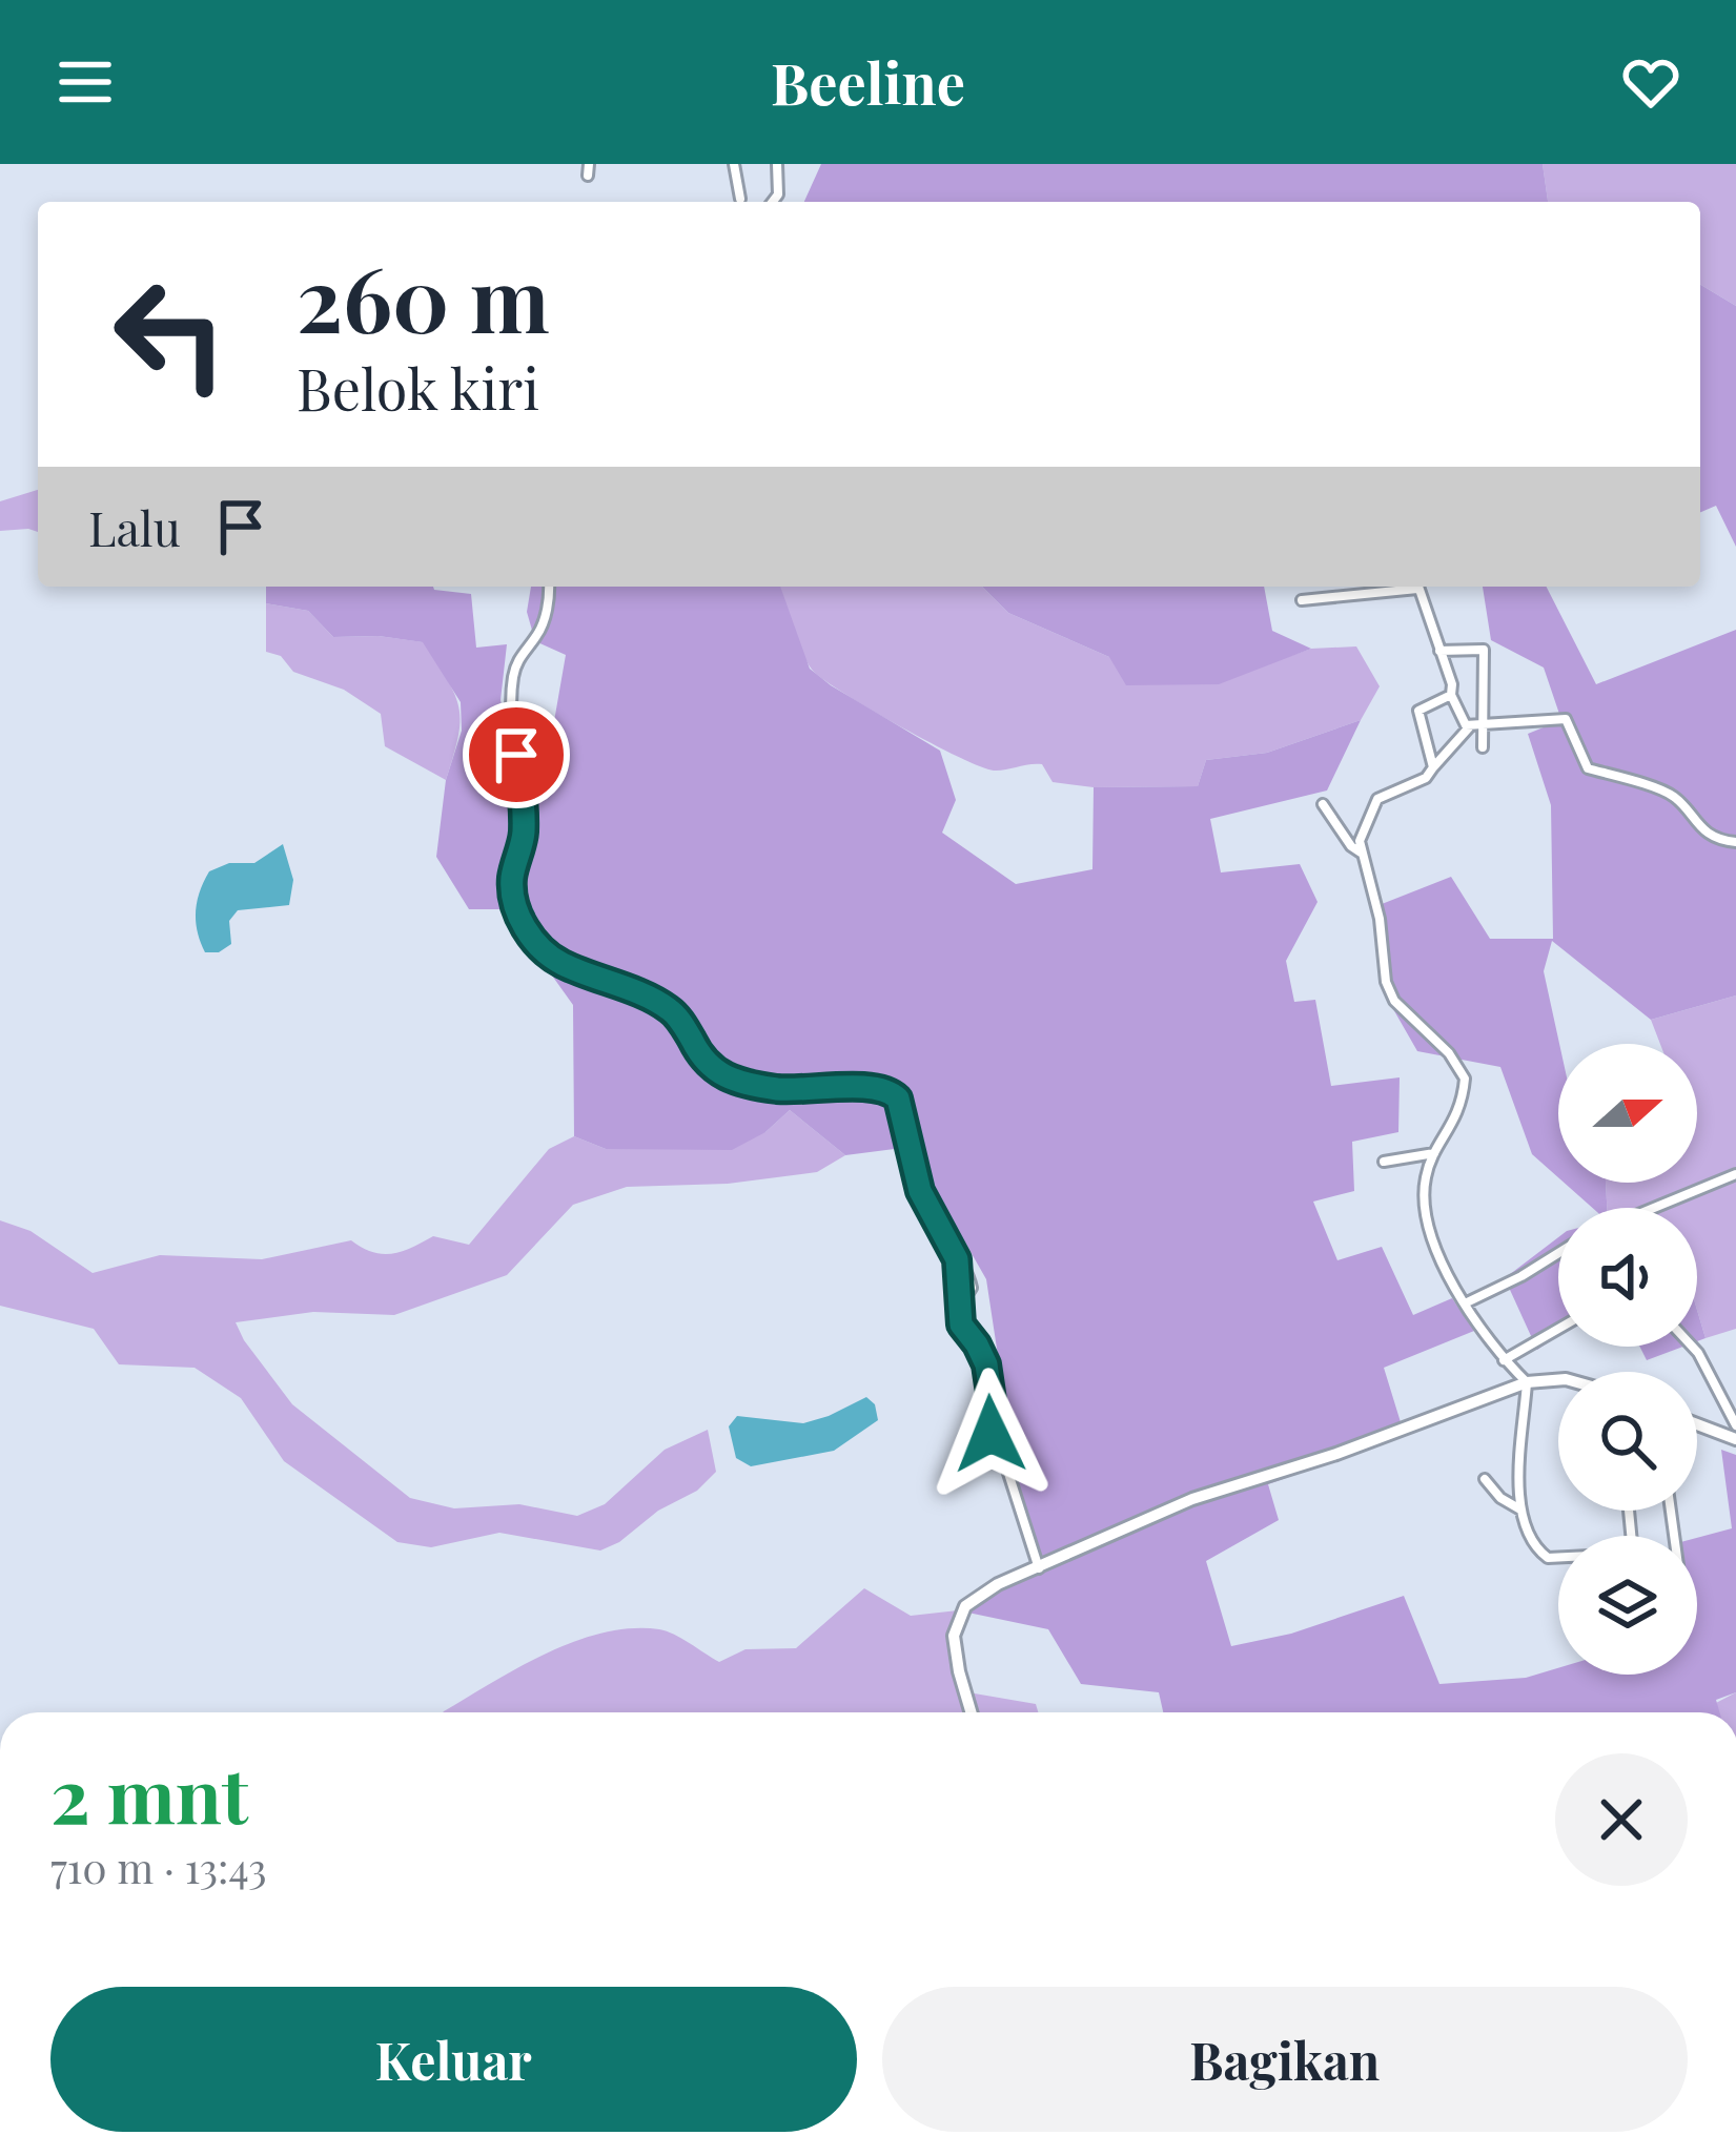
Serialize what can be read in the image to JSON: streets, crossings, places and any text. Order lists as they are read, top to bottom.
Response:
{
  "north": "right",
  "page": {
    "header": "Beeline",
    "turn": ["260 m", "Belok kiri"],
    "then": "Lalu",
    "heading": ["2 mnt", "710 m · 13:43"],
    "buttons": ["Keluar", "Bagikan"]
  }
}
